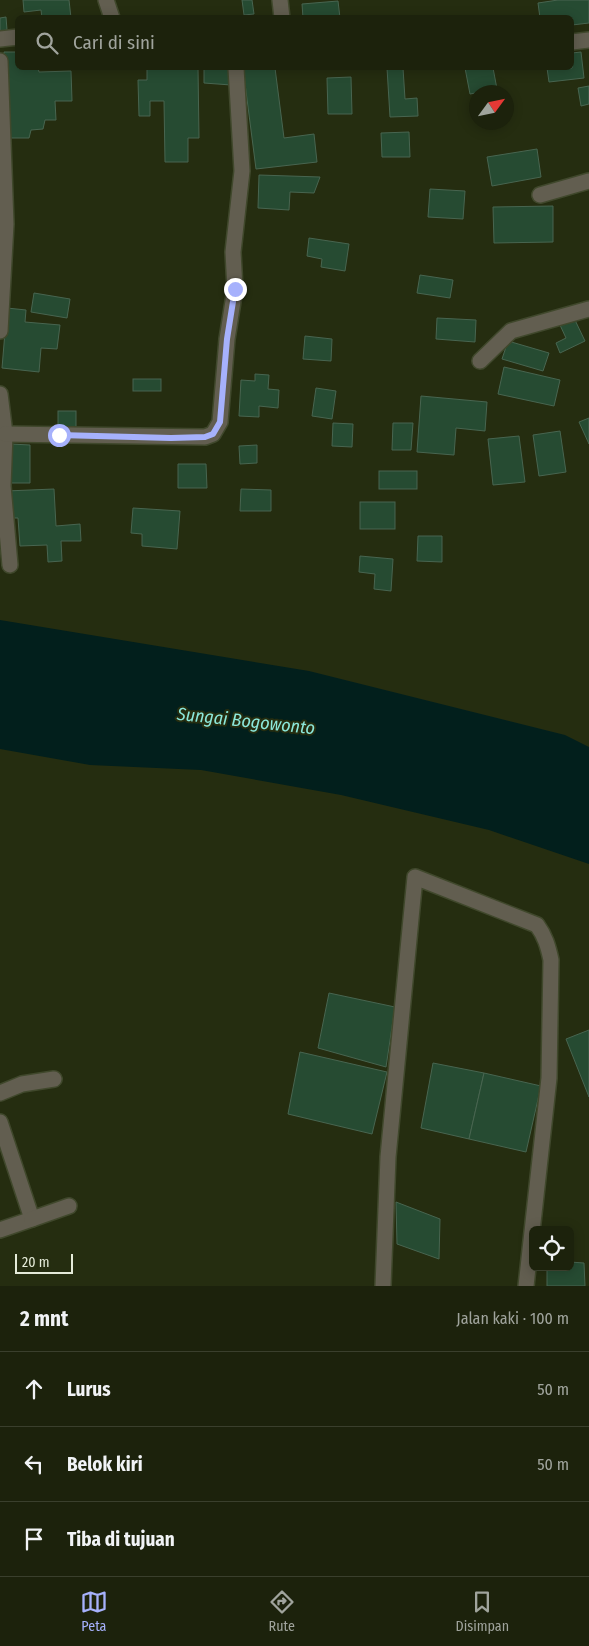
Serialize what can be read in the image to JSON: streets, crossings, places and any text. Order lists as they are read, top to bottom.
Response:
{
  "water": ["Sungai Bogowonto"],
  "scale_bar": "20 m",
  "north": "top right",
  "page": {
    "search": "Cari di sini",
    "scale": "20 m",
    "heading": ["2 mnt", "Jalan kaki · 100 m"],
    "list": [
      ["Lurus", "50 m"],
      ["Belok kiri", "50 m"],
      "Tiba di tujuan"
    ],
    "nav": ["Peta", "Rute", "Disimpan"]
  }
}
